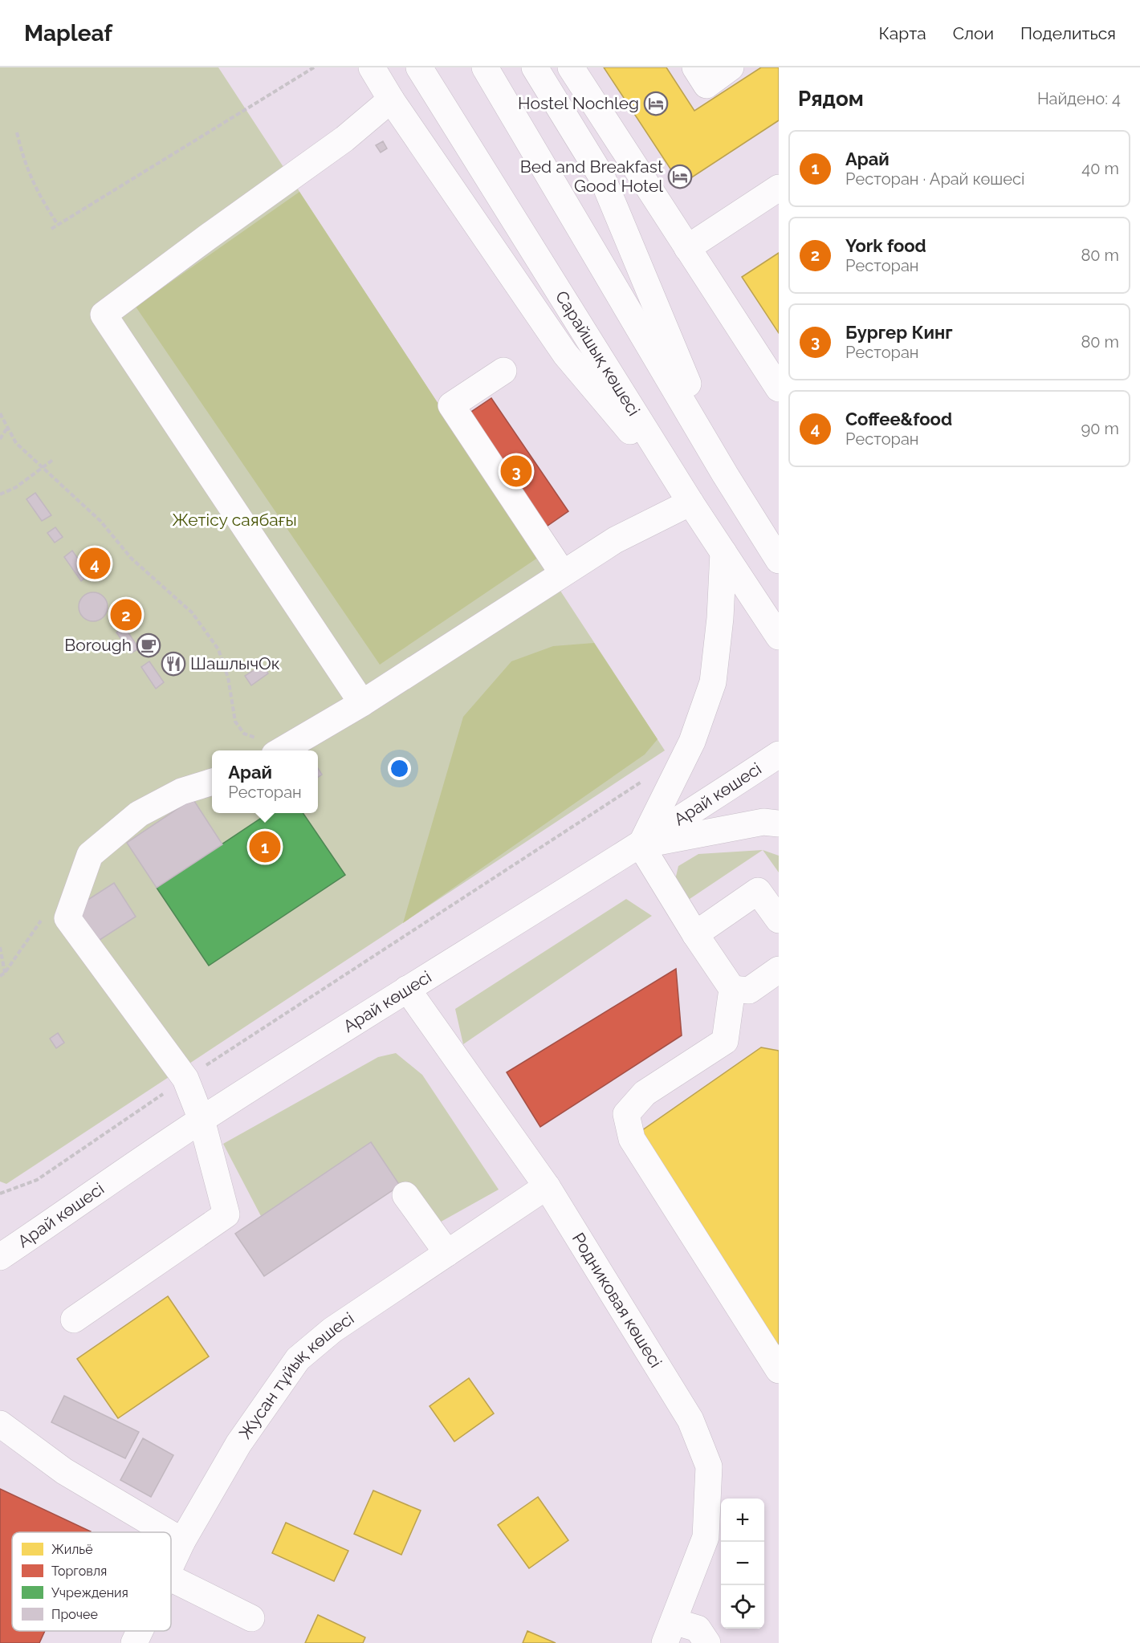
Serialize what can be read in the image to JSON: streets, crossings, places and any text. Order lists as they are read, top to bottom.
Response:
{
  "streets": {
    "street": [
      "Сарайшық көшесі",
      "Арай көшесі",
      "Родниковая көшесі",
      "Жусан тұйық көшесі"
    ]
  },
  "crossings": [
    ["Арай көшесі", "Родниковая көшесі"],
    ["Родниковая көшесі", "Жусан тұйық көшесі"]
  ],
  "parks": ["Жетісу саябағы"],
  "places": {
    "hotel": ["Hostel Nochleg", "Bed and Breakfast Good Hotel"],
    "cafe": ["Borough"],
    "restaurant": ["ШашлычОк"]
  },
  "legend": [
    "Жильё",
    "Торговля",
    "Учреждения",
    "Прочее"
  ],
  "page": {
    "header": "Mapleaf",
    "nav": ["Карта", "Слои", "Поделиться"],
    "heading": ["Рядом", "Найдено: 4"],
    "list": [
      {
        "mark": "1",
        "name": "Арай",
        "note": "Ресторан · Арай көшесі",
        "value": "40 m"
      },
      {
        "mark": "2",
        "name": "York food",
        "note": "Ресторан",
        "value": "80 m"
      },
      {
        "mark": "3",
        "name": "Бургер Кинг",
        "note": "Ресторан",
        "value": "80 m"
      },
      {
        "mark": "4",
        "name": "Coffee&food",
        "note": "Ресторан",
        "value": "90 m"
      }
    ],
    "pins": [
      "3",
      "4",
      "2",
      "1"
    ],
    "popup": ["Арай", "Ресторан"],
    "map_buttons": ["+", "−"]
  }
}
